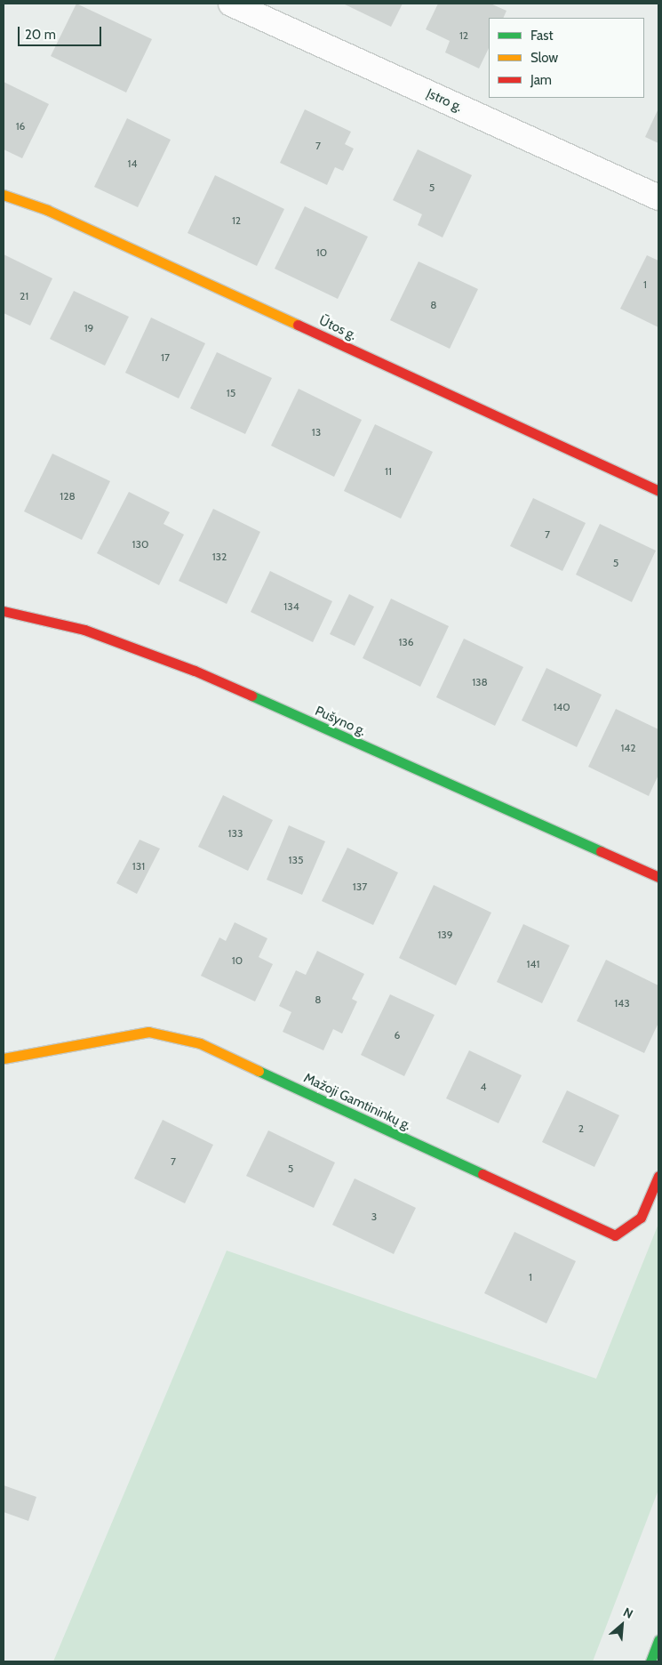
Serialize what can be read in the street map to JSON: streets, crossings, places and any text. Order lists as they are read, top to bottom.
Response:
{
  "streets": {
    "main road": ["Ūtos g.", "Pušyno g.", "Mažoji Gamtininkų g."],
    "street": ["Įstro g."]
  },
  "house_numbers": [
    "12",
    "16",
    "7",
    "14",
    "5",
    "12",
    "10",
    "1",
    "21",
    "8",
    "19",
    "17",
    "15",
    "13",
    "11",
    "128",
    "7",
    "130",
    "132",
    "5",
    "134",
    "136",
    "138",
    "140",
    "142",
    "133",
    "135",
    "131",
    "137",
    "139",
    "10",
    "141",
    "8",
    "143",
    "6",
    "4",
    "2",
    "7",
    "5",
    "3",
    "1"
  ],
  "legend": ["Fast", "Slow", "Jam"],
  "scale_bar": "20 m",
  "north": "top right"
}
